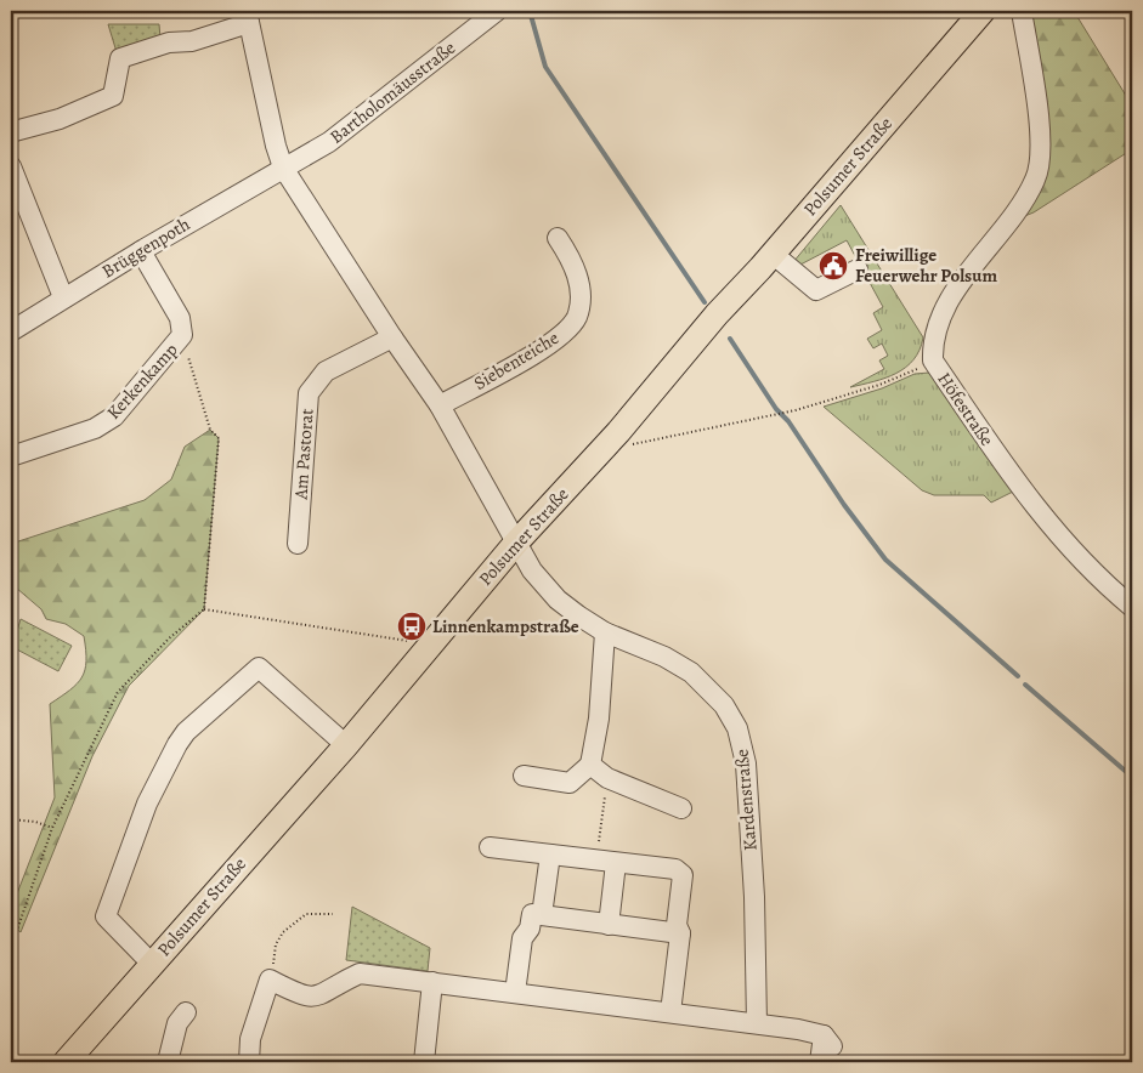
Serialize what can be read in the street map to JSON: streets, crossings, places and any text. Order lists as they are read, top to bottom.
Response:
{
  "streets": {
    "main road": ["Polsumer Straße"],
    "street": [
      "Bartholomäusstraße",
      "Brüggenpoth",
      "Siebenteiche",
      "Kerkenkamp",
      "Höfestraße",
      "Am Pastorat",
      "Kardenstraße"
    ]
  },
  "crossings": [
    ["Bartholomäusstraße", "Brüggenpoth"],
    ["Polsumer Straße", "Kardenstraße"],
    ["Brüggenpoth", "Kerkenkamp"]
  ],
  "places": {
    "public building": ["Freiwillige Feuerwehr Polsum"],
    "bus stop": ["Linnenkampstraße"]
  }
}
